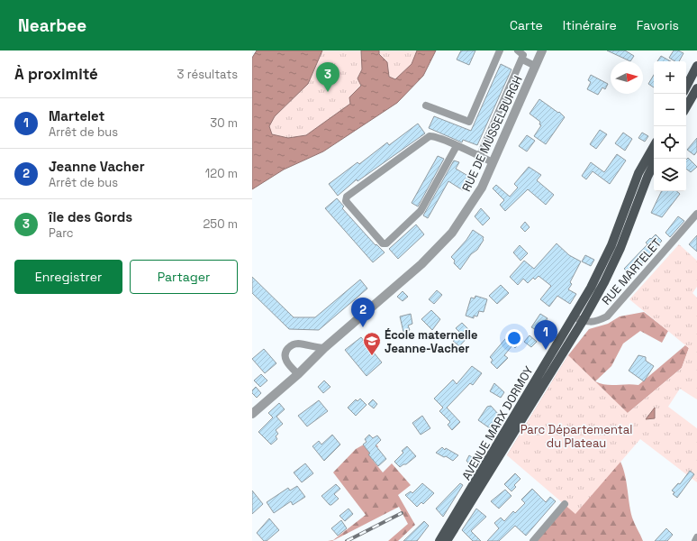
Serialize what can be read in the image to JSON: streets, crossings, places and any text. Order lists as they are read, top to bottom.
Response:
{
  "streets": {
    "main road": ["AVENUE MARX DORMOY"],
    "street": ["RUE DE MUSSELBURGH", "RUE MARTELET"]
  },
  "crossings": [
    ["RUE MARTELET", "AVENUE MARX DORMOY"]
  ],
  "parks": ["Parc Départemental du Plateau"],
  "places": {
    "school or university": ["École maternelle Jeanne-Vacher"]
  },
  "north": "right",
  "page": {
    "header": "Nearbee",
    "nav": ["Carte", "Itinéraire", "Favoris"],
    "heading": ["À proximité", "3 résultats"],
    "map_buttons": ["+", "−"],
    "pins": ["3", "2", "1"],
    "list": [
      {
        "mark": "1",
        "name": "Martelet",
        "note": "Arrêt de bus",
        "value": "30 m"
      },
      {
        "mark": "2",
        "name": "Jeanne Vacher",
        "note": "Arrêt de bus",
        "value": "120 m"
      },
      {
        "mark": "3",
        "name": "île des Gords",
        "note": "Parc",
        "value": "250 m"
      }
    ],
    "buttons": ["Enregistrer", "Partager"]
  }
}
